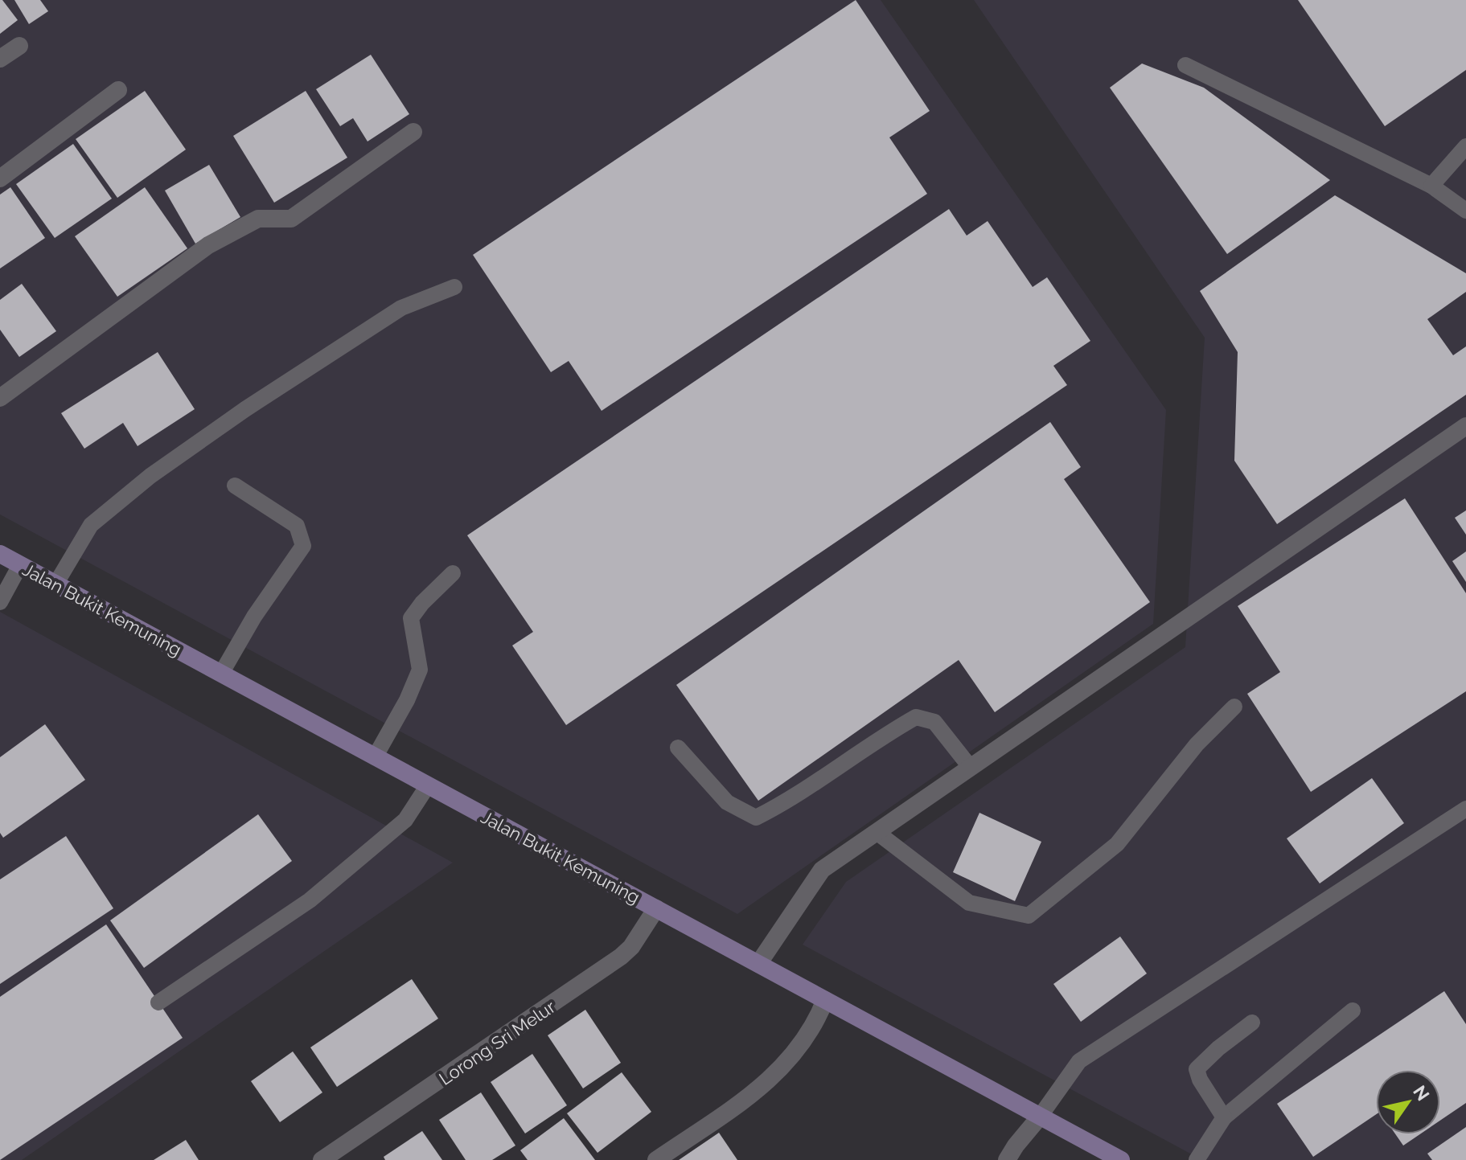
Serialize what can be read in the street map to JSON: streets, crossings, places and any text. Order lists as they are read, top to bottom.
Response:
{
  "streets": {
    "main road": ["Jalan Bukit Kemuning"],
    "street": ["Lorong Sri Melur"]
  },
  "crossings": [
    ["Jalan Bukit Kemuning", "Lorong Sri Melur"]
  ],
  "north": "top right"
}
